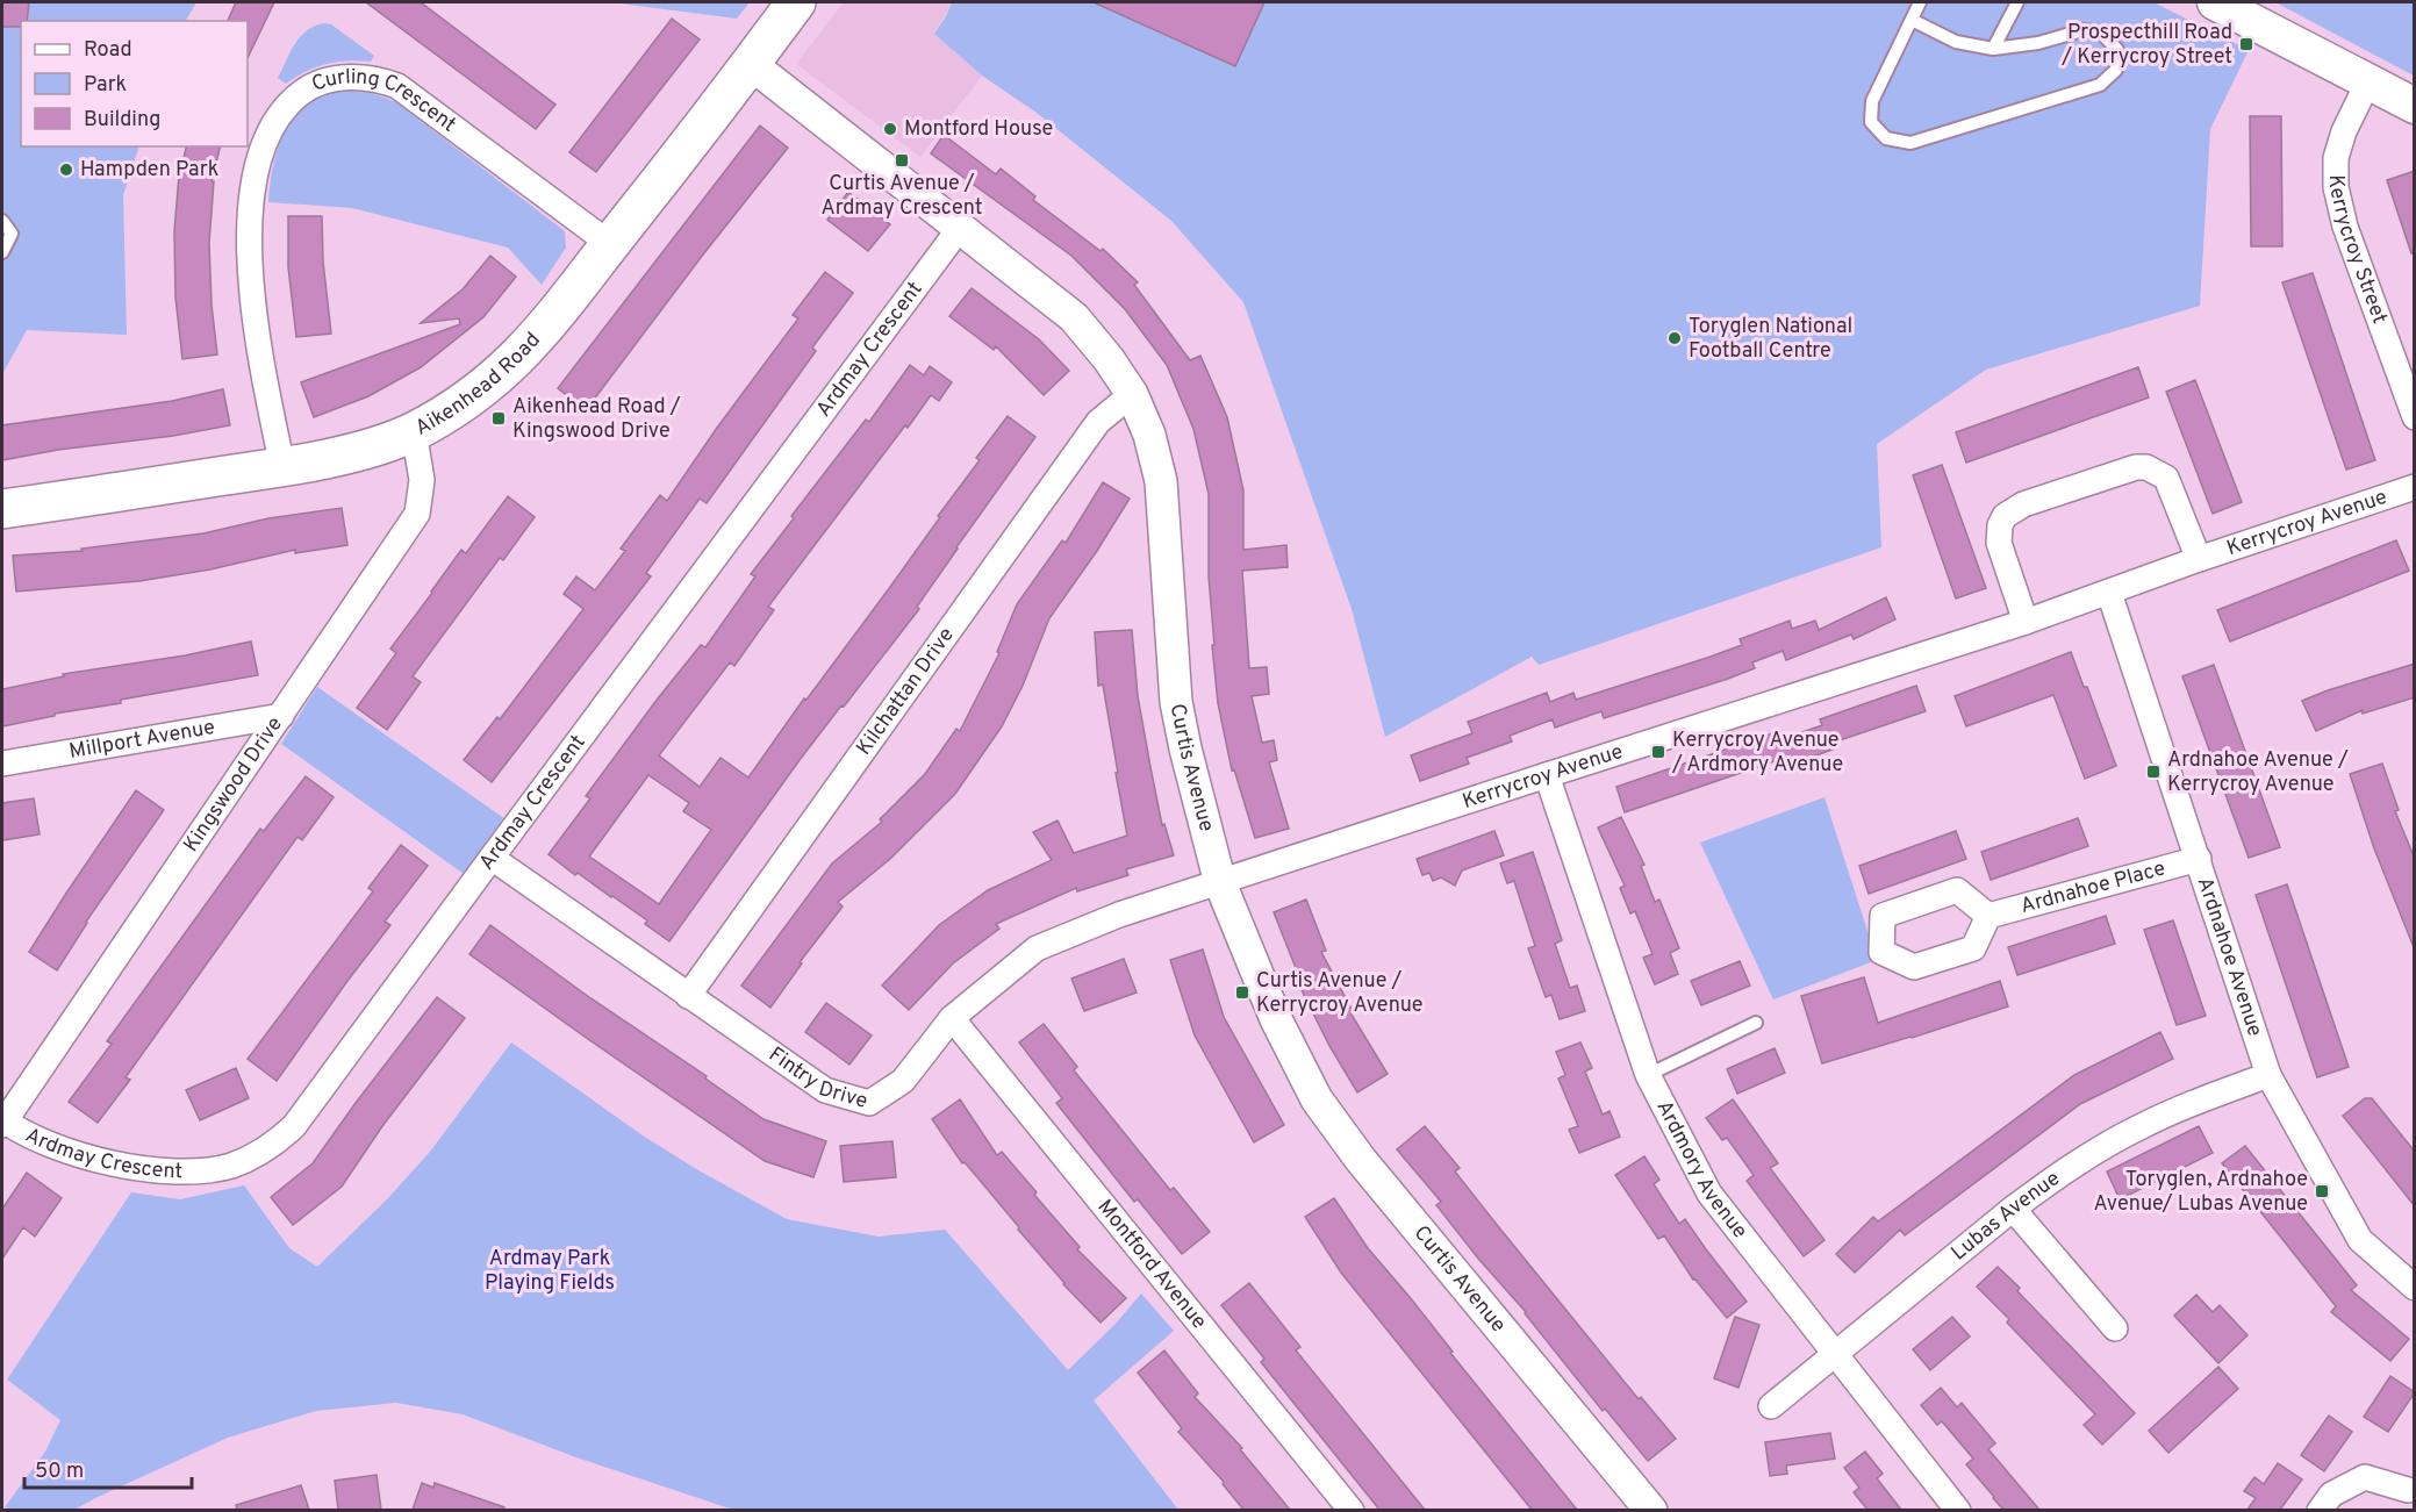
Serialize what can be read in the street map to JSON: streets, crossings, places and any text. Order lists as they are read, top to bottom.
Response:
{
  "streets": {
    "main road": ["Aikenhead Road"],
    "street": [
      "Curling Crescent",
      "Kerrycroy Street",
      "Ardmay Crescent",
      "Kerrycroy Avenue",
      "Kilchattan Drive",
      "Millport Avenue",
      "Curtis Avenue",
      "Kingswood Drive",
      "Ardnahoe Place",
      "Ardnahoe Avenue",
      "Fintry Drive",
      "Ardmory Avenue",
      "Lubas Avenue",
      "Montford Avenue"
    ]
  },
  "crossings": [
    ["Curling Crescent", "Aikenhead Road"],
    ["Ardmay Crescent", "Curtis Avenue"],
    ["Ardmay Crescent", "Kingswood Drive"],
    ["Ardmay Crescent", "Fintry Drive"],
    ["Aikenhead Road", "Curtis Avenue"],
    ["Aikenhead Road", "Kingswood Drive"],
    ["Kerrycroy Avenue", "Curtis Avenue"],
    ["Kerrycroy Avenue", "Ardnahoe Avenue"],
    ["Kerrycroy Avenue", "Fintry Drive"],
    ["Kerrycroy Avenue", "Ardmory Avenue"],
    ["Kilchattan Drive", "Curtis Avenue"],
    ["Kilchattan Drive", "Fintry Drive"],
    ["Millport Avenue", "Kingswood Drive"],
    ["Curtis Avenue", "Fintry Drive"],
    ["Ardnahoe Place", "Ardnahoe Avenue"],
    ["Ardnahoe Avenue", "Lubas Avenue"],
    ["Fintry Drive", "Montford Avenue"],
    ["Ardmory Avenue", "Lubas Avenue"]
  ],
  "parks": ["Ardmay Park Playing Fields"],
  "places": {
    "transit": [
      "Prospecthill Road / Kerrycroy Street",
      "Curtis Avenue / Ardmay Crescent",
      "Aikenhead Road / Kingswood Drive",
      "Kerrycroy Avenue / Ardmory Avenue",
      "Ardnahoe Avenue / Kerrycroy Avenue",
      "Curtis Avenue / Kerrycroy Avenue",
      "Toryglen, Ardnahoe Avenue/ Lubas Avenue"
    ],
    "other": ["Montford House", "Hampden Park", "Toryglen National Football Centre"]
  },
  "legend": ["Road", "Park", "Building"],
  "scale_bar": "50 m"
}
